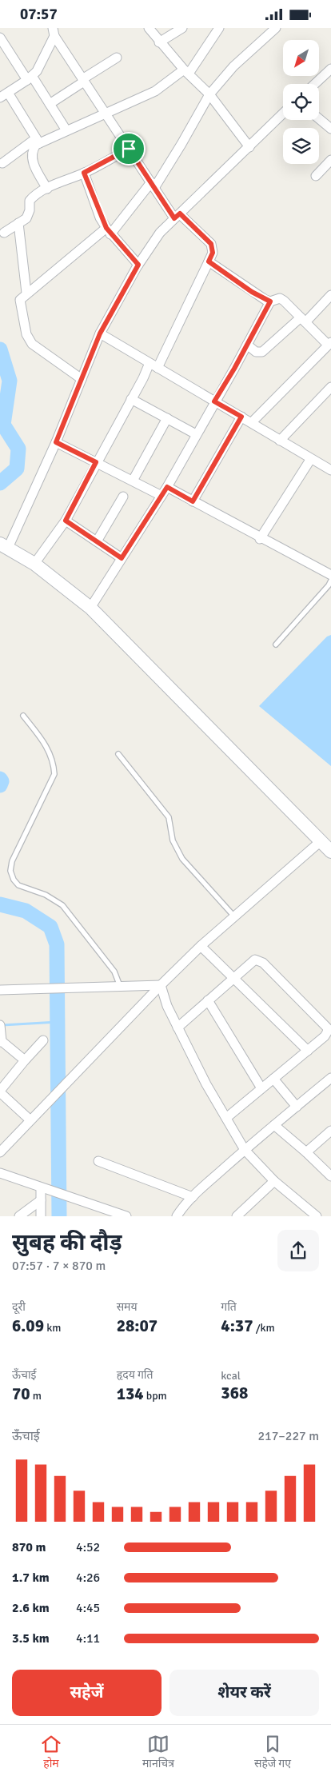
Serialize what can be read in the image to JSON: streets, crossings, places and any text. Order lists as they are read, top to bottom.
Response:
{
  "north": "bottom left",
  "page": {
    "status": "07:57",
    "heading": ["सुबह की दौड़", "07:57 · 7 × 870 m"],
    "stats": [
      ["दूरी", "6.09 km"],
      ["समय", "28:07"],
      ["गति", "4:37 /km"],
      ["ऊँचाई", "70 m"],
      ["हृदय गति", "134 bpm"],
      ["kcal", "368"]
    ],
    "chart": ["ऊँचाई", "217–227 m"],
    "list": [
      {
        "name": "870 m",
        "note": "4:52"
      },
      {
        "name": "1.7 km",
        "note": "4:26"
      },
      {
        "name": "2.6 km",
        "note": "4:45"
      },
      {
        "name": "3.5 km",
        "note": "4:11"
      }
    ],
    "buttons": ["सहेजें", "शेयर करें"],
    "tabs": ["होम", "मानचित्र", "सहेजे गए"]
  }
}
